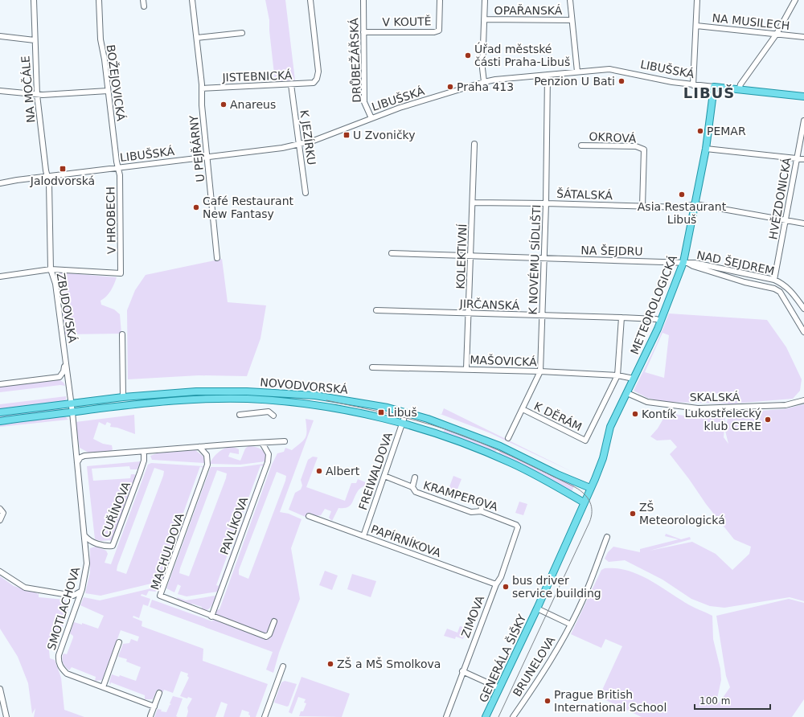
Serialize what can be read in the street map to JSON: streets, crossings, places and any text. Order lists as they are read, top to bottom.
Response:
{
  "streets": {
    "main road": [
      "LIBUŠSKÁ",
      "METEOROLOGICKÁ",
      "NOVODVORSKÁ",
      "GENERÁLA ŠIŠKY"
    ],
    "street": [
      "OPAŘANSKÁ",
      "V KOUTĚ",
      "NA MUSILECH",
      "DRŮBEŽÁŘSKÁ",
      "JISTEBNICKÁ",
      "BOŽEJOVICKÁ",
      "NA MOČÁLE",
      "K JEZÍRKU",
      "OKROVÁ",
      "U PEJŘÁRNY",
      "ŠÁTALSKÁ",
      "HVĚZDONICKÁ",
      "V HROBECH",
      "NA ŠEJDRU",
      "KOLEKTIVNÍ",
      "K NOVÉMU SÍDLIŠTI",
      "NAD ŠEJDREM",
      "JIRČANSKÁ",
      "ZBUDOVSKÁ",
      "MAŠOVICKÁ",
      "SKALSKÁ",
      "K DĚRÁM",
      "FREIWALDOVA",
      "KRAMPEROVA",
      "CUŘÍNOVA",
      "PAVLÍKOVA",
      "PAPÍRNÍKOVA",
      "MACHULDOVA",
      "SMOTLACHOVA",
      "ZIMOVA",
      "BRUNELOVA"
    ]
  },
  "crossings": [
    ["V KOUTĚ", "DRŮBEŽÁŘSKÁ"],
    ["DRŮBEŽÁŘSKÁ", "LIBUŠSKÁ"],
    ["LIBUŠSKÁ", "BOŽEJOVICKÁ"],
    ["LIBUŠSKÁ", "NA MOČÁLE"],
    ["LIBUŠSKÁ", "K JEZÍRKU"],
    ["LIBUŠSKÁ", "U PEJŘÁRNY"],
    ["LIBUŠSKÁ", "V HROBECH"],
    ["LIBUŠSKÁ", "K NOVÉMU SÍDLIŠTI"],
    ["LIBUŠSKÁ", "METEOROLOGICKÁ"],
    ["JISTEBNICKÁ", "K JEZÍRKU"],
    ["JISTEBNICKÁ", "U PEJŘÁRNY"],
    ["BOŽEJOVICKÁ", "V HROBECH"],
    ["NA MOČÁLE", "V HROBECH"],
    ["NA MOČÁLE", "ZBUDOVSKÁ"],
    ["OKROVÁ", "ŠÁTALSKÁ"],
    ["ŠÁTALSKÁ", "KOLEKTIVNÍ"],
    ["ŠÁTALSKÁ", "K NOVÉMU SÍDLIŠTI"],
    ["ŠÁTALSKÁ", "METEOROLOGICKÁ"],
    ["HVĚZDONICKÁ", "NAD ŠEJDREM"],
    ["V HROBECH", "ZBUDOVSKÁ"],
    ["NA ŠEJDRU", "KOLEKTIVNÍ"],
    ["NA ŠEJDRU", "K NOVÉMU SÍDLIŠTI"],
    ["NA ŠEJDRU", "NAD ŠEJDREM"],
    ["NA ŠEJDRU", "METEOROLOGICKÁ"],
    ["KOLEKTIVNÍ", "JIRČANSKÁ"],
    ["KOLEKTIVNÍ", "MAŠOVICKÁ"],
    ["K NOVÉMU SÍDLIŠTI", "JIRČANSKÁ"],
    ["K NOVÉMU SÍDLIŠTI", "MAŠOVICKÁ"],
    ["K NOVÉMU SÍDLIŠTI", "K DĚRÁM"],
    ["NAD ŠEJDREM", "METEOROLOGICKÁ"],
    ["JIRČANSKÁ", "METEOROLOGICKÁ"],
    ["METEOROLOGICKÁ", "MAŠOVICKÁ"],
    ["METEOROLOGICKÁ", "NOVODVORSKÁ"],
    ["METEOROLOGICKÁ", "SKALSKÁ"],
    ["METEOROLOGICKÁ", "GENERÁLA ŠIŠKY"],
    ["ZBUDOVSKÁ", "NOVODVORSKÁ"],
    ["ZBUDOVSKÁ", "SMOTLACHOVA"],
    ["MAŠOVICKÁ", "K DĚRÁM"],
    ["NOVODVORSKÁ", "FREIWALDOVA"],
    ["NOVODVORSKÁ", "SMOTLACHOVA"],
    ["NOVODVORSKÁ", "GENERÁLA ŠIŠKY"],
    ["FREIWALDOVA", "KRAMPEROVA"],
    ["FREIWALDOVA", "PAPÍRNÍKOVA"],
    ["KRAMPEROVA", "ZIMOVA"],
    ["CUŘÍNOVA", "SMOTLACHOVA"],
    ["PAVLÍKOVA", "MACHULDOVA"],
    ["PAPÍRNÍKOVA", "ZIMOVA"]
  ],
  "districts": ["LIBUŠ"],
  "places": {
    "other": [
      "Úřad městské části Praha-Libuš",
      "Penzion U Bati",
      "Praha 413",
      "Anareus",
      "PEMAR",
      "Asia Restaurant Libuš",
      "Café Restaurant New Fantasy",
      "Kontík",
      "Lukostřelecký klub CERE",
      "Albert",
      "ZŠ Meteorologická",
      "bus driver service building",
      "ZŠ a MŠ Smolkova",
      "Prague British International School"
    ],
    "transit": ["U Zvoničky", "Jalodvorská", "Libuš"]
  },
  "scale_bar": "100 m"
}
